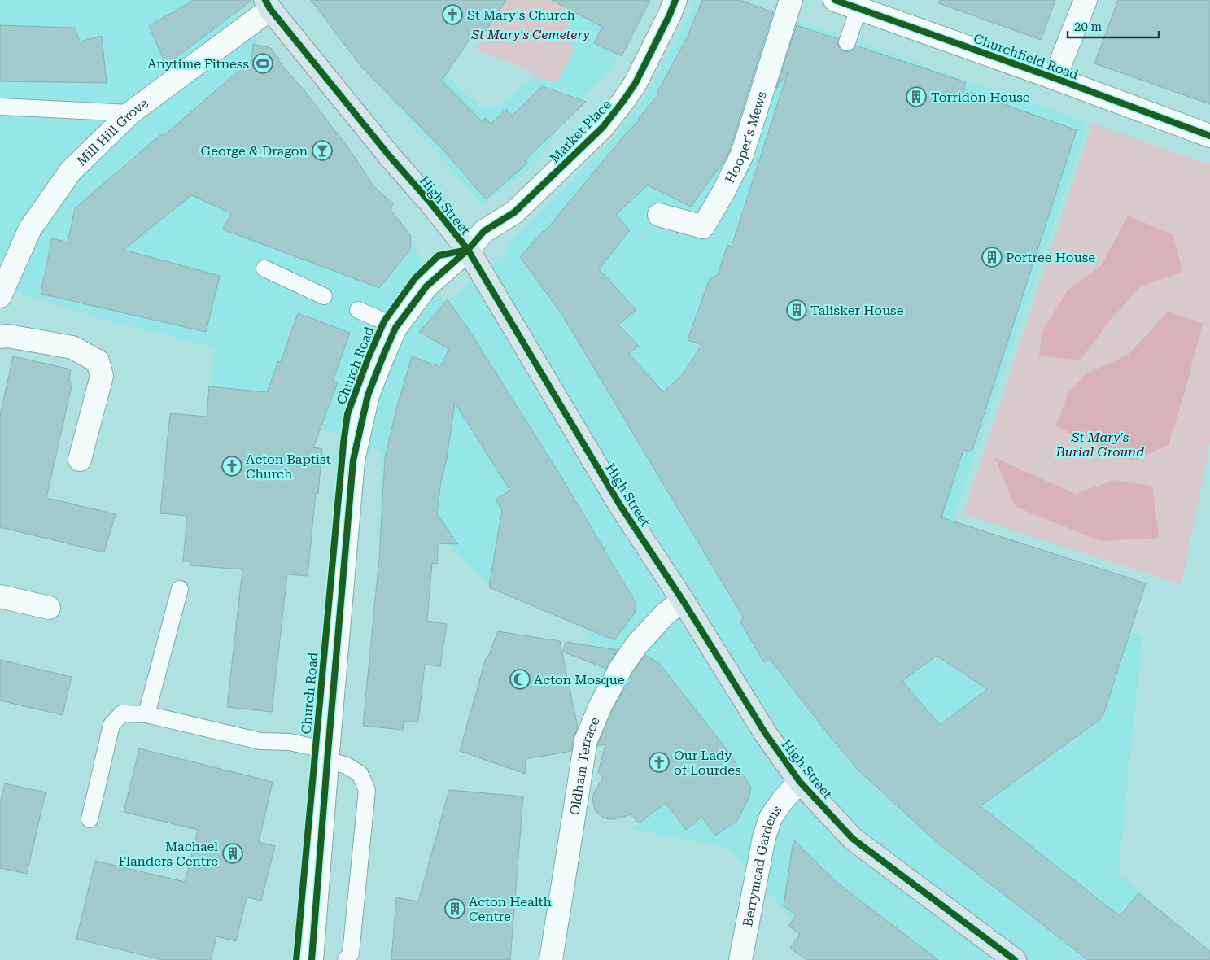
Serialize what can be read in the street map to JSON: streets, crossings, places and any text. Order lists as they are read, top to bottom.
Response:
{
  "streets": {
    "main road": ["High Street"],
    "street": [
      "Churchfield Road",
      "Market Place",
      "Mill Hill Grove",
      "Hooper's Mews",
      "Church Road",
      "Oldham Terrace",
      "Berrymead Gardens"
    ]
  },
  "crossings": [
    ["Market Place", "High Street"],
    ["Market Place", "Church Road"],
    ["Mill Hill Grove", "High Street"],
    ["High Street", "Church Road"],
    ["High Street", "Oldham Terrace"],
    ["High Street", "Berrymead Gardens"]
  ],
  "parks": ["St Mary's Cemetery", "St Mary's Burial Ground"],
  "places": {
    "church": ["St Mary's Church", "Acton Baptist Church", "Our Lady of Lourdes"],
    "sports": ["Anytime Fitness"],
    "building": [
      "Torridon House",
      "Portree House",
      "Talisker House",
      "Machael Flanders Centre",
      "Acton Health Centre"
    ],
    "bar": ["George & Dragon"],
    "mosque": ["Acton Mosque"]
  },
  "scale_bar": "20 m"
}
